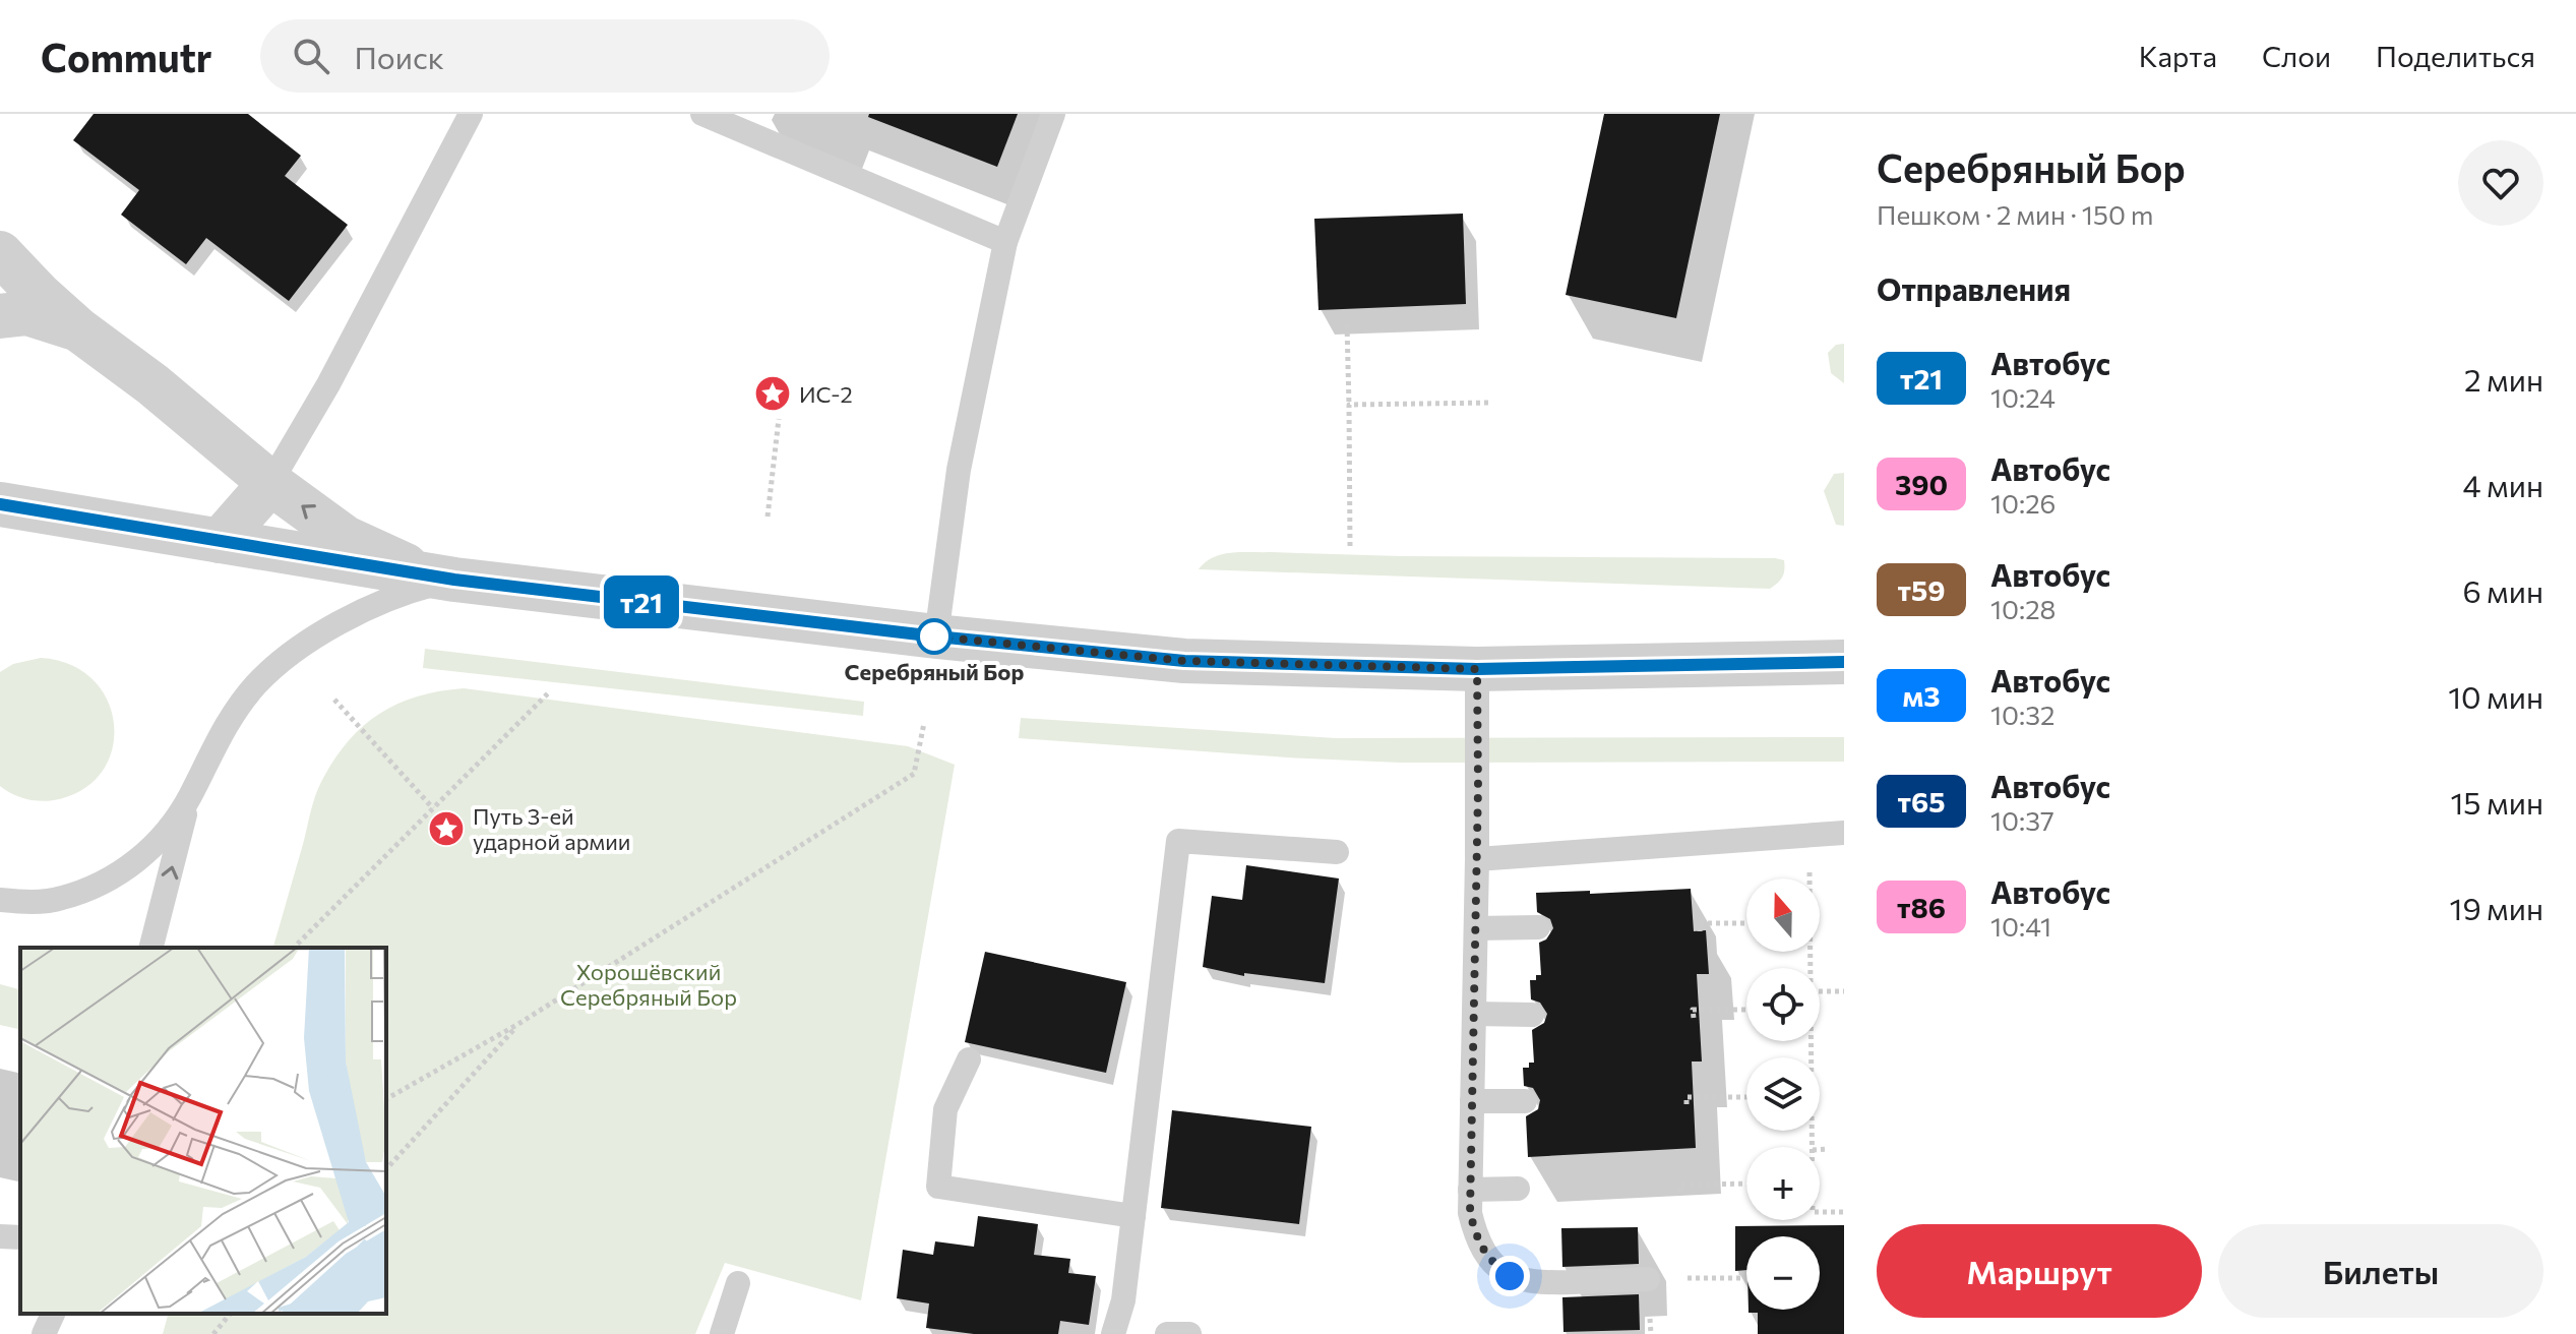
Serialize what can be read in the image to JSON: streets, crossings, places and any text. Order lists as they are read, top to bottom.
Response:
{
  "parks": ["Хорошёвский Серебряный Бор"],
  "places": {
    "place": ["ИС-2", "Путь 3-ей ударной армии"],
    "other": ["Серебряный Бор"]
  },
  "lines": ["bus line т21"],
  "north": "top",
  "page": {
    "header": "Commutr",
    "search": "Поиск",
    "nav": ["Карта", "Слои", "Поделиться"],
    "on_map": "т21",
    "heading": [
      ["Серебряный Бор", "Пешком · 2 мин · 150 m"],
      "Отправления"
    ],
    "list": [
      {
        "mark": "т21",
        "name": "Автобус",
        "note": "10:24",
        "value": "2 мин"
      },
      {
        "mark": "390",
        "name": "Автобус",
        "note": "10:26",
        "value": "4 мин"
      },
      {
        "mark": "т59",
        "name": "Автобус",
        "note": "10:28",
        "value": "6 мин"
      },
      {
        "mark": "м3",
        "name": "Автобус",
        "note": "10:32",
        "value": "10 мин"
      },
      {
        "mark": "т65",
        "name": "Автобус",
        "note": "10:37",
        "value": "15 мин"
      },
      {
        "mark": "т86",
        "name": "Автобус",
        "note": "10:41",
        "value": "19 мин"
      }
    ],
    "map_buttons": ["+", "−"],
    "buttons": ["Маршрут", "Билеты"]
  }
}
